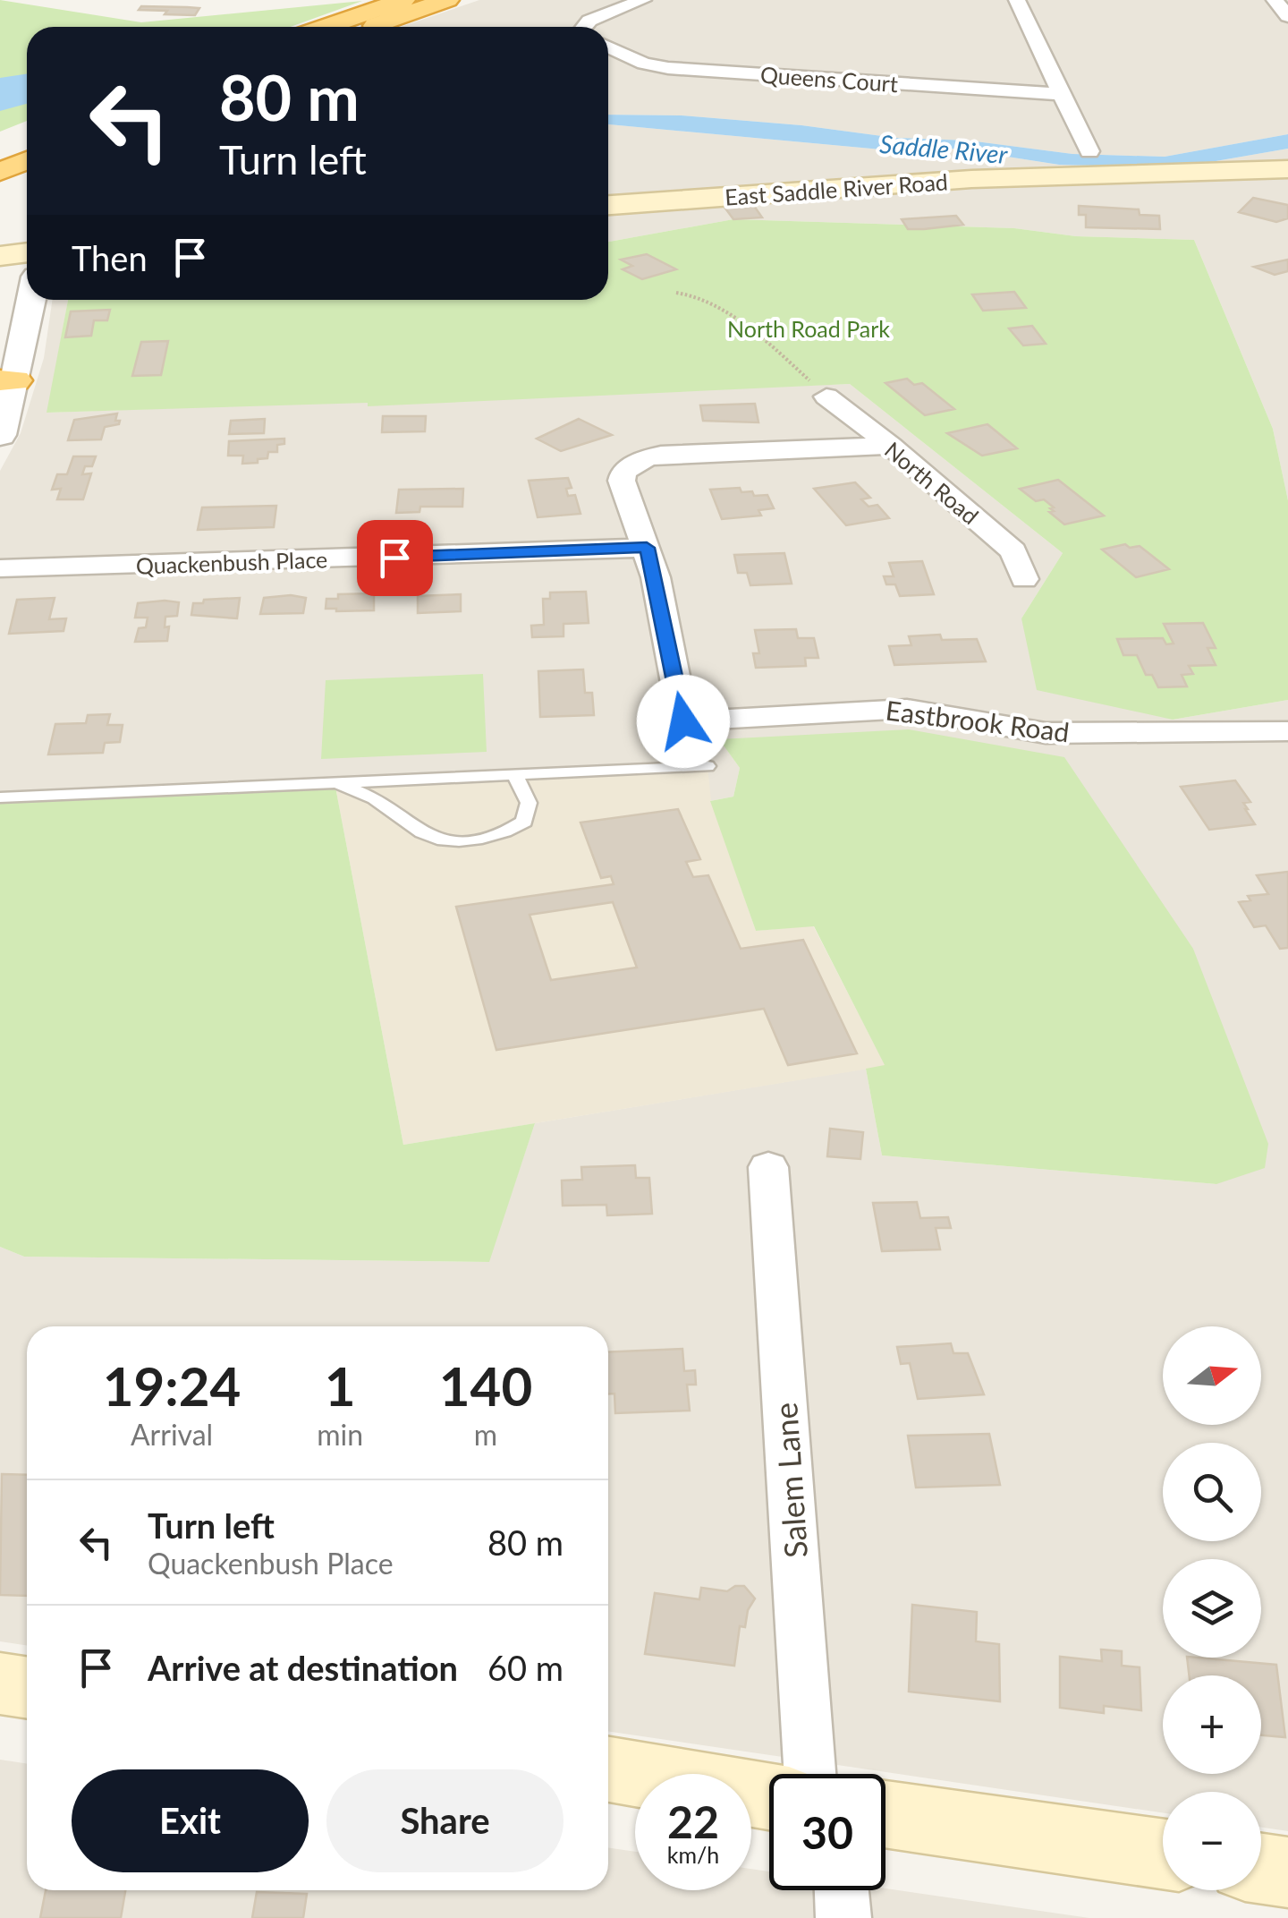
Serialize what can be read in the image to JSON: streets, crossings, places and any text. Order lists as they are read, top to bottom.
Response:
{
  "streets": {
    "main road": ["East Saddle River Road"],
    "street": [
      "Queens Court",
      "North Road",
      "Quackenbush Place",
      "Eastbrook Road",
      "Salem Lane"
    ]
  },
  "crossings": [
    ["Quackenbush Place", "Eastbrook Road"]
  ],
  "water": ["Saddle River"],
  "parks": ["North Road Park"],
  "north": "right",
  "page": {
    "turn": ["80 m", "Turn left"],
    "then": "Then",
    "map_buttons": ["+", "−"],
    "eta": [
      "19:24",
      "Arrival",
      "1",
      "min",
      "140",
      "m"
    ],
    "list": [
      {
        "name": "Turn left",
        "note": "Quackenbush Place",
        "value": "80 m"
      },
      {
        "name": "Arrive at destination",
        "value": "60 m"
      }
    ],
    "buttons": ["Exit", "Share"],
    "speed": "22 km/h",
    "limit": "30"
  }
}
